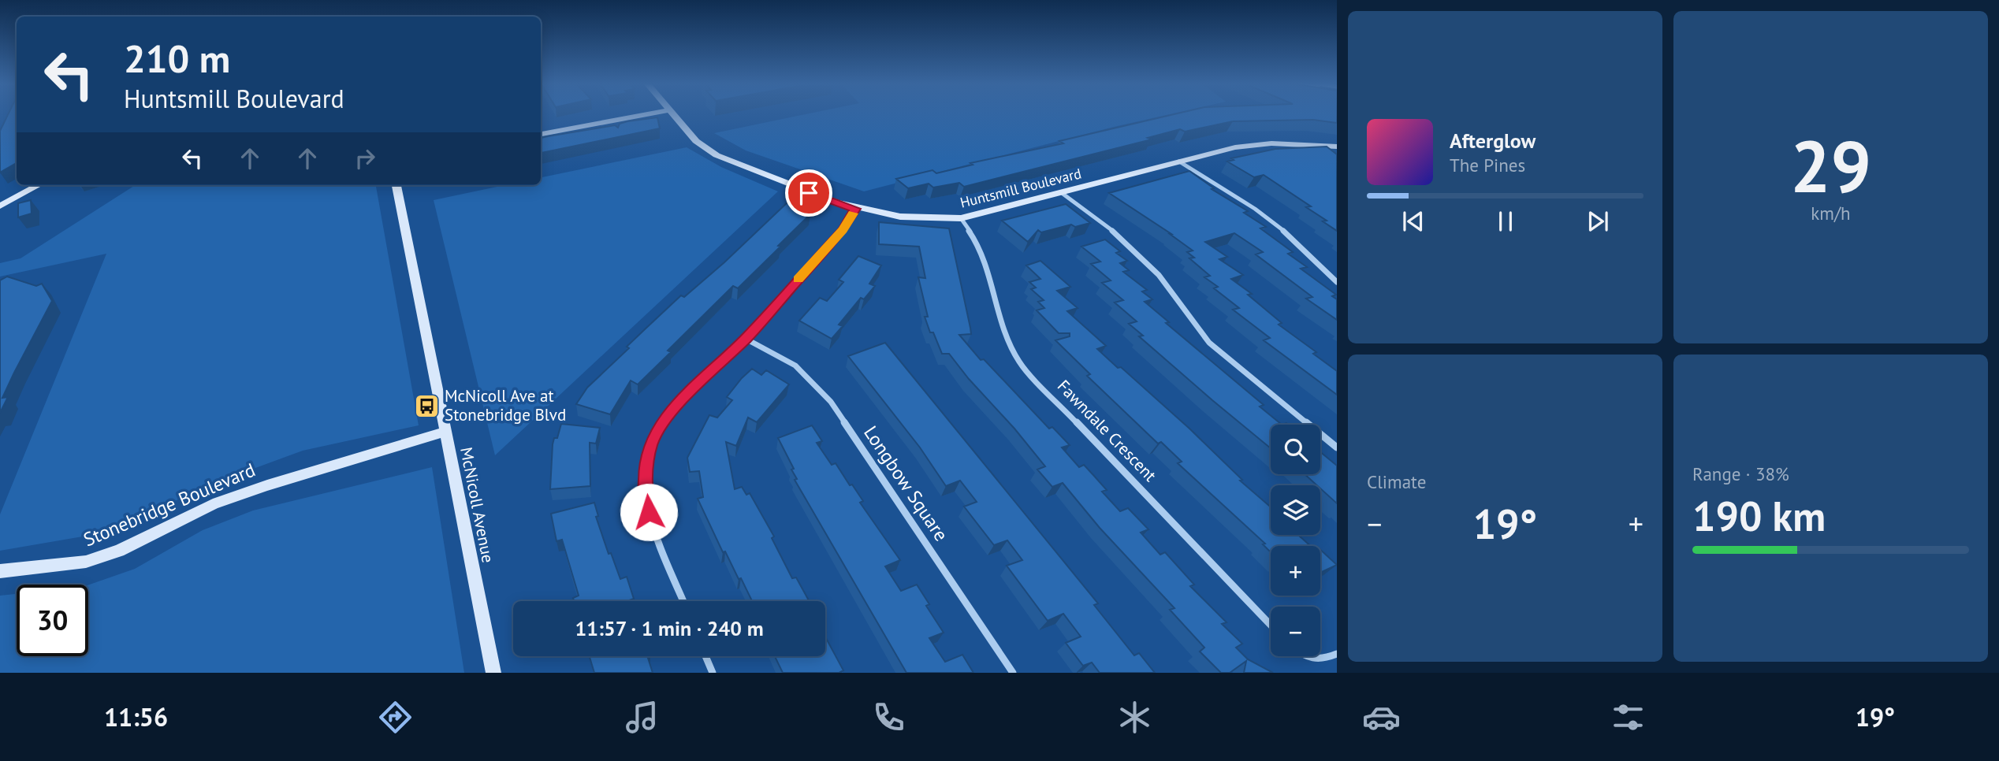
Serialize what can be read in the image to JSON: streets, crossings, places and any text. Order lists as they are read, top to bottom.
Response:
{
  "streets": {
    "street": [
      "Huntsmill Boulevard",
      "Fawndale Crescent",
      "Longbow Square",
      "Stonebridge Boulevard",
      "McNicoll Avenue"
    ]
  },
  "crossings": [
    ["Huntsmill Boulevard", "Fawndale Crescent"],
    ["Stonebridge Boulevard", "McNicoll Avenue"]
  ],
  "places": {
    "bus stop": ["McNicoll Ave at Stonebridge Blvd"]
  },
  "page": {
    "tile": [
      ["29", "km/h"],
      "Climate",
      ["Range · 38%", "190 km"]
    ],
    "turn": ["210 m", "Huntsmill Boulevard"],
    "song": ["Afterglow", "The Pines"],
    "map_buttons": ["+", "−"],
    "heat": ["−", "19°", "+"],
    "limit": "30",
    "trip": "11:57 · 1 min · 240 m",
    "tabs": ["11:56", "19°"]
  }
}
